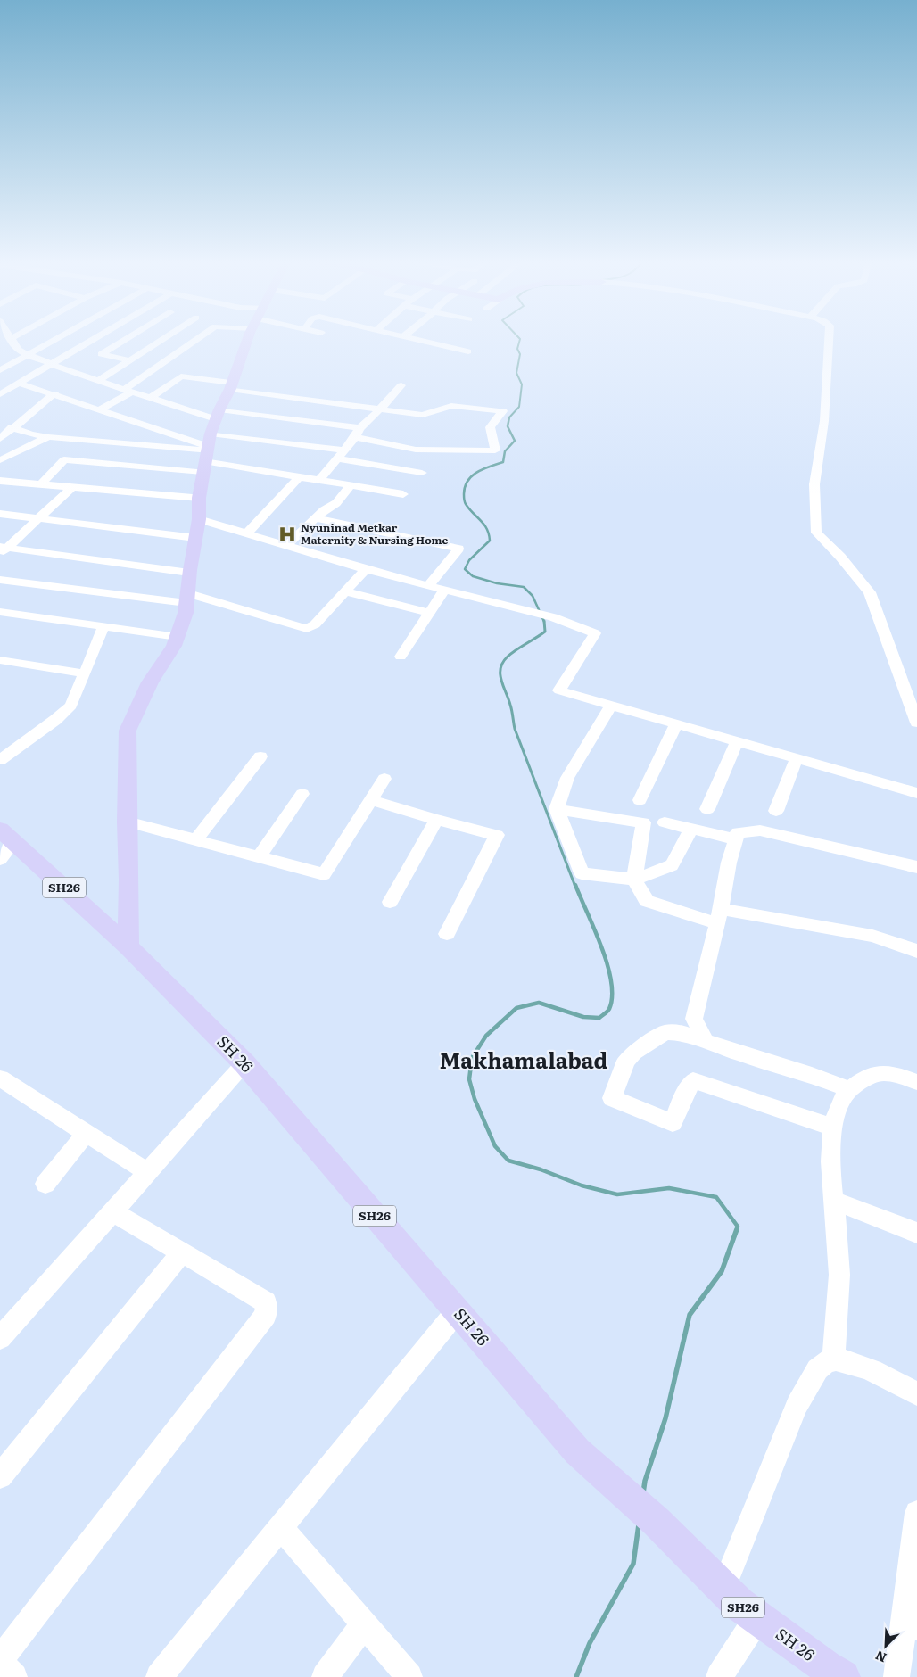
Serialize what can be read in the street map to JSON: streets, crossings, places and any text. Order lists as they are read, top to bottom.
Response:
{
  "streets": {
    "main road": ["SH26", "SH 26"]
  },
  "crossings": [
    ["SH26", "SH 26"]
  ],
  "districts": ["Makhamalabad"],
  "places": {
    "hospital": ["Nyuninad Metkar Maternity & Nursing Home"]
  },
  "north": "bottom left"
}
